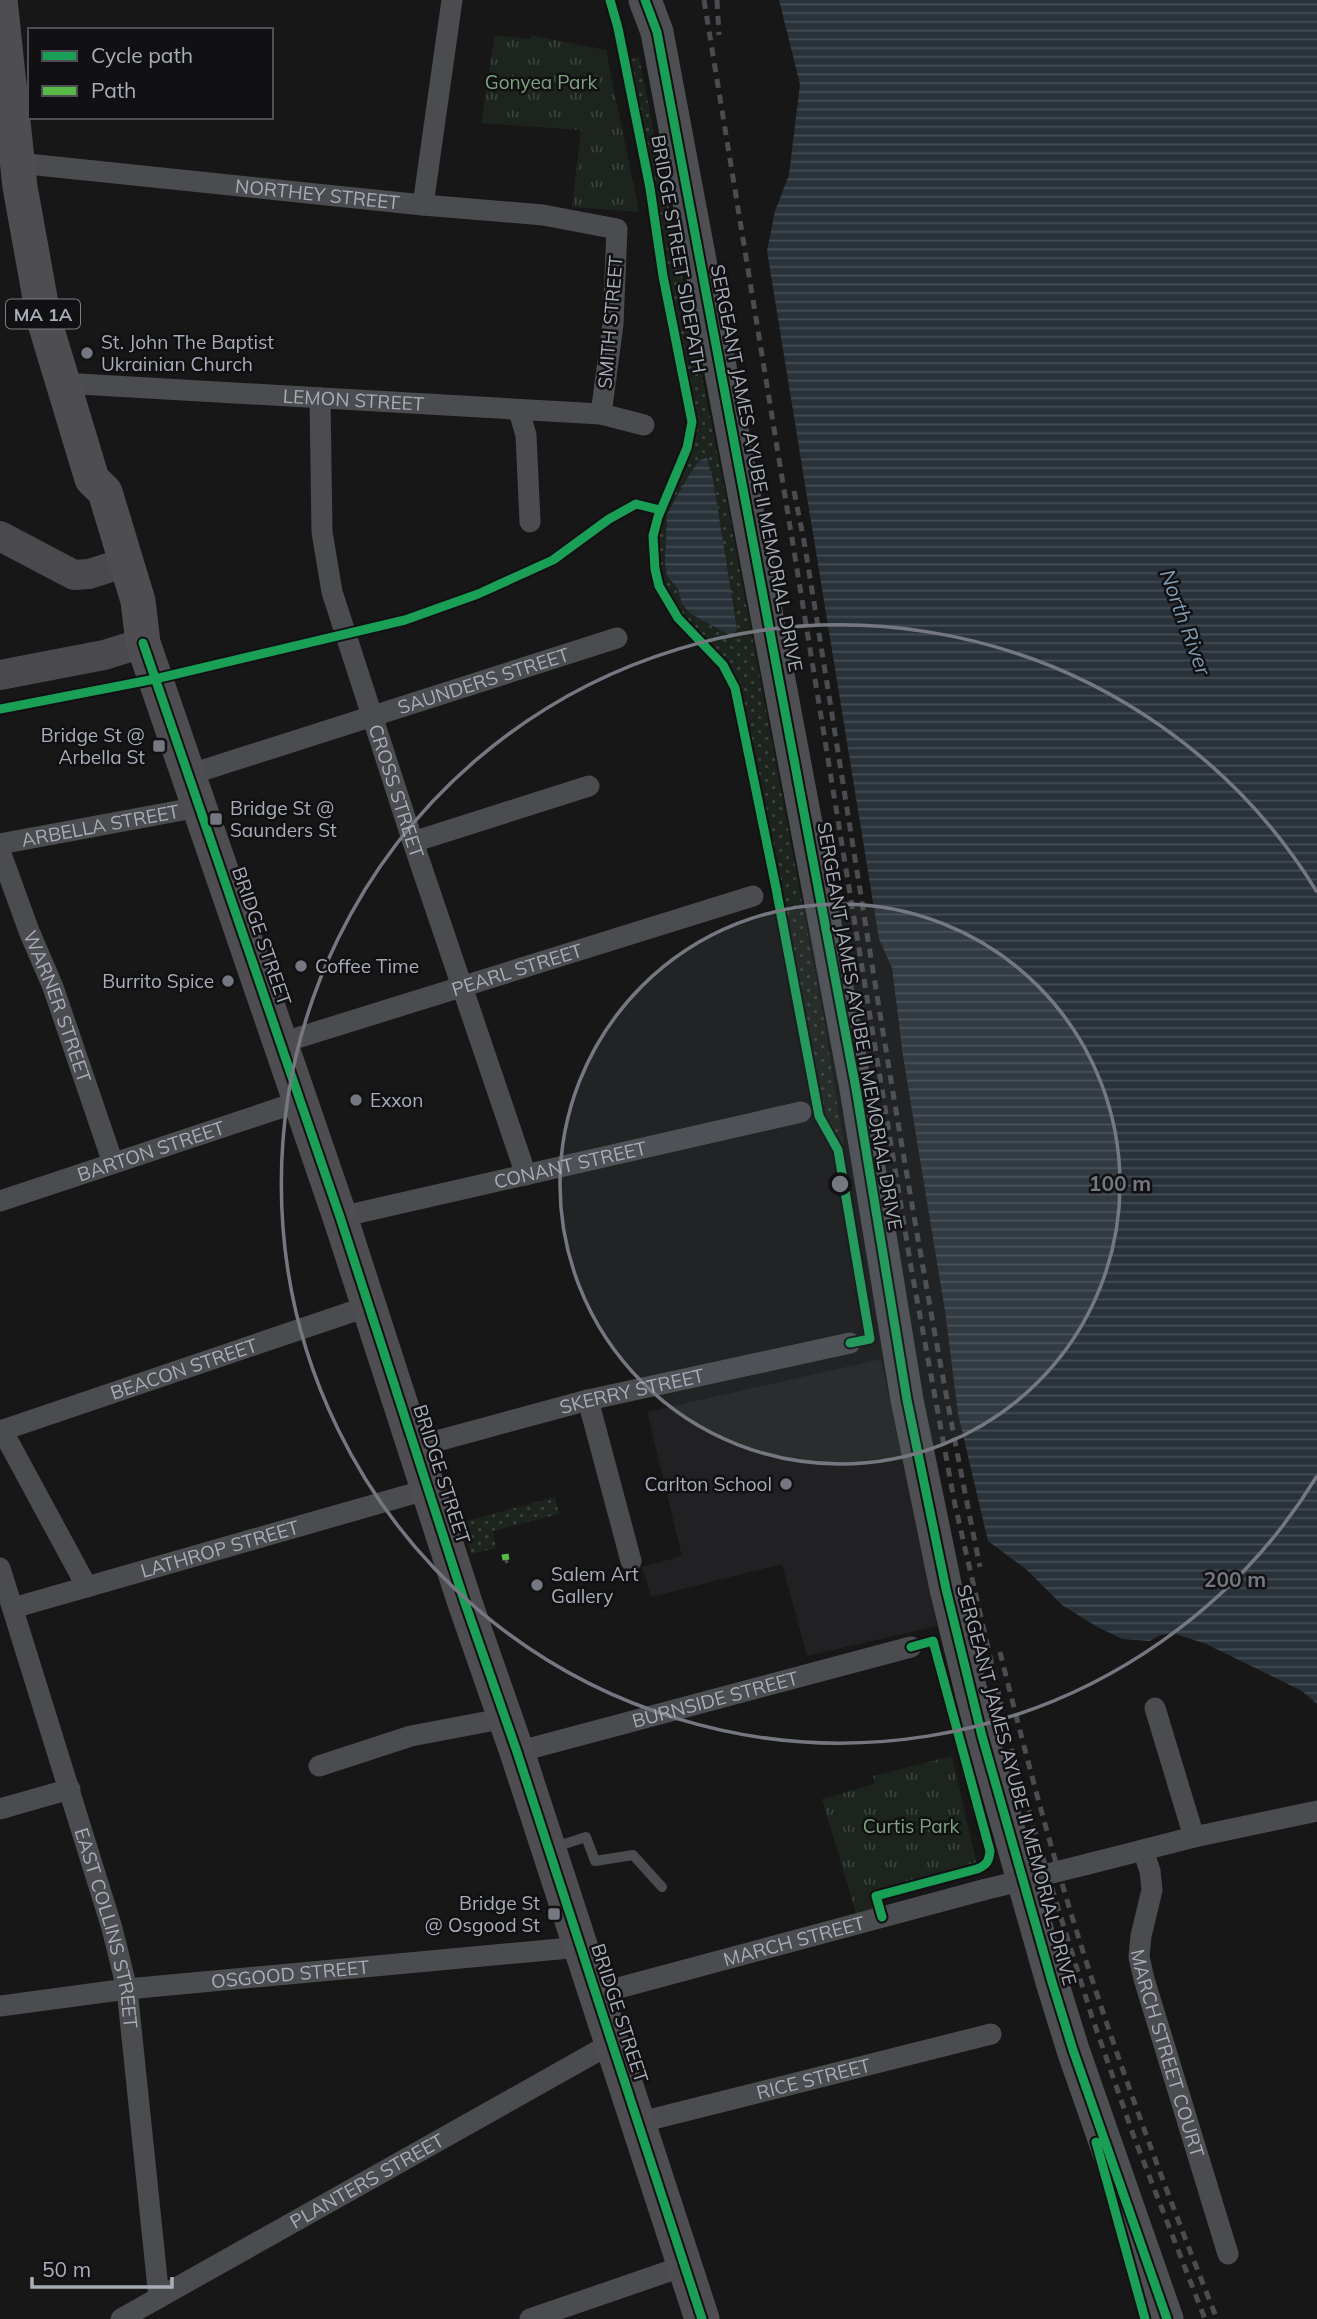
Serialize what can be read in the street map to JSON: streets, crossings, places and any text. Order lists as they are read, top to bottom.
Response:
{
  "streets": {
    "highway": ["MA 1A", "BRIDGE STREET"],
    "main road": ["SERGEANT JAMES AYUBE II MEMORIAL DRIVE"],
    "street": [
      "NORTHEY STREET",
      "SMITH STREET",
      "LEMON STREET",
      "SAUNDERS STREET",
      "CROSS STREET",
      "ARBELLA STREET",
      "PEARL STREET",
      "WARNER STREET",
      "BARTON STREET",
      "CONANT STREET",
      "BEACON STREET",
      "SKERRY STREET",
      "LATHROP STREET",
      "BURNSIDE STREET",
      "EAST COLLINS STREET",
      "MARCH STREET",
      "OSGOOD STREET",
      "MARCH STREET COURT",
      "RICE STREET",
      "PLANTERS STREET"
    ],
    "cycle path": ["BRIDGE STREET SIDEPATH"]
  },
  "crossings": [
    ["NORTHEY STREET", "SMITH STREET"],
    ["NORTHEY STREET", "BRIDGE STREET"],
    ["SMITH STREET", "LEMON STREET"],
    ["LEMON STREET", "CROSS STREET"],
    ["LEMON STREET", "BRIDGE STREET"],
    ["SAUNDERS STREET", "CROSS STREET"],
    ["SAUNDERS STREET", "ARBELLA STREET"],
    ["SAUNDERS STREET", "BRIDGE STREET"],
    ["CROSS STREET", "PEARL STREET"],
    ["CROSS STREET", "CONANT STREET"],
    ["ARBELLA STREET", "BRIDGE STREET"],
    ["BRIDGE STREET", "PEARL STREET"],
    ["BRIDGE STREET", "BARTON STREET"],
    ["BRIDGE STREET", "CONANT STREET"],
    ["BRIDGE STREET", "BEACON STREET"],
    ["BRIDGE STREET", "SKERRY STREET"],
    ["BRIDGE STREET", "LATHROP STREET"],
    ["BRIDGE STREET", "BURNSIDE STREET"],
    ["BRIDGE STREET", "MARCH STREET"],
    ["BRIDGE STREET", "OSGOOD STREET"],
    ["BRIDGE STREET", "RICE STREET"],
    ["BRIDGE STREET", "PLANTERS STREET"],
    ["WARNER STREET", "BARTON STREET"],
    ["LATHROP STREET", "EAST COLLINS STREET"],
    ["EAST COLLINS STREET", "OSGOOD STREET"],
    ["EAST COLLINS STREET", "PLANTERS STREET"],
    ["MARCH STREET", "MARCH STREET COURT"]
  ],
  "water": ["North River"],
  "parks": ["Gonyea Park", "Curtis Park"],
  "places": {
    "other": [
      "St. John The Baptist Ukrainian Church",
      "Coffee Time",
      "Burrito Spice",
      "Exxon",
      "Carlton School",
      "Salem Art Gallery"
    ],
    "transit": ["Bridge St @ Arbella St", "Bridge St @ Saunders St", "Bridge St @ Osgood St"]
  },
  "legend": ["Cycle path", "Path"],
  "scale_bar": "50 m",
  "rings": ["100 m", "200 m"]
}
